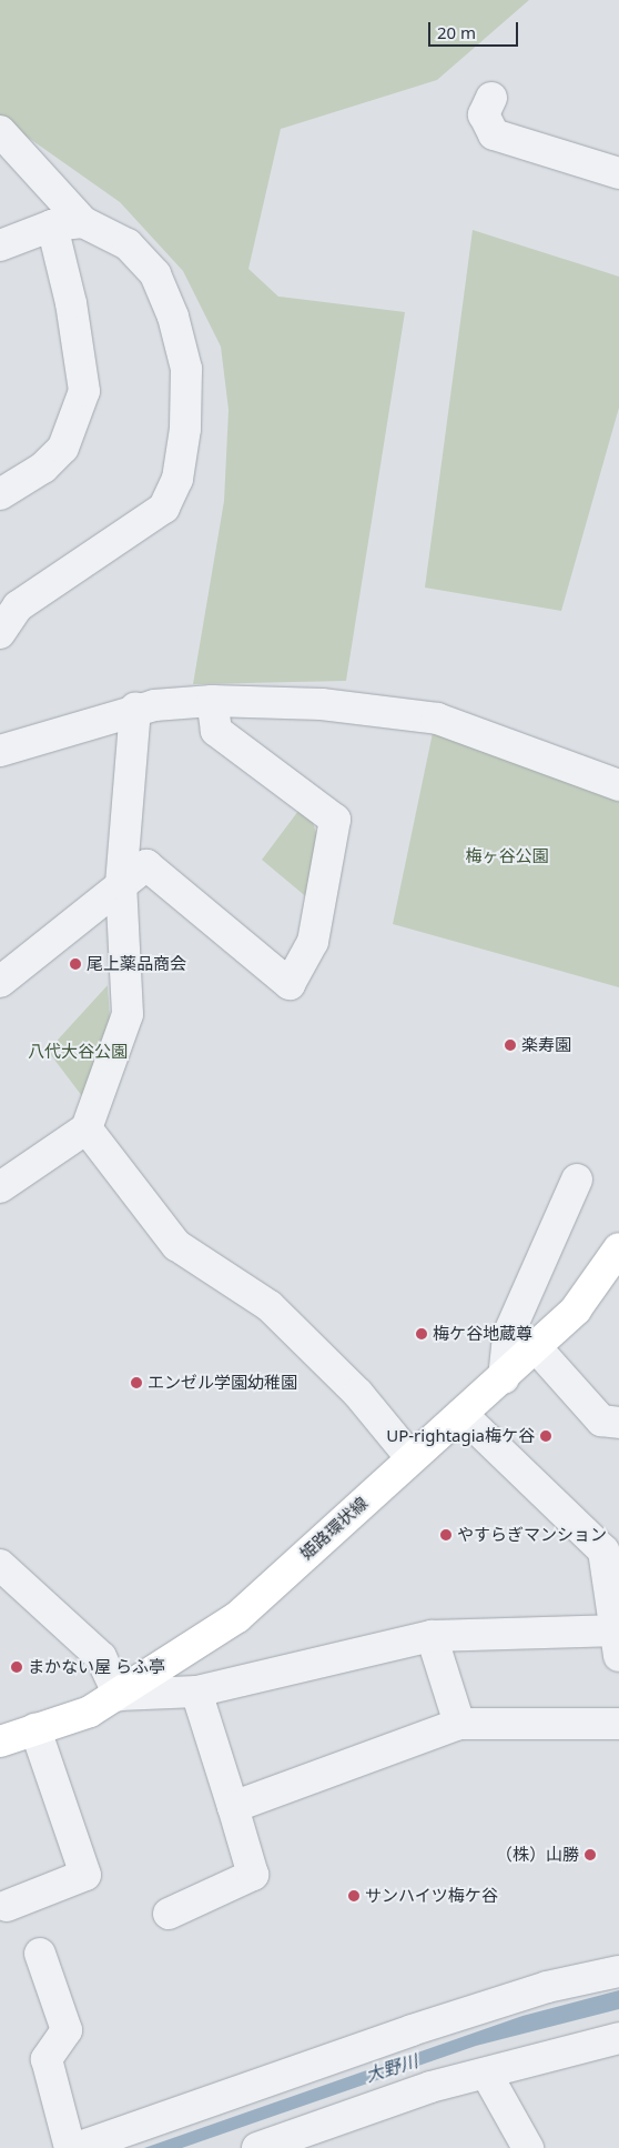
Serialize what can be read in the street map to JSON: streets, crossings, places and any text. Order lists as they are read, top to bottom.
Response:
{
  "streets": {
    "main road": ["姫路環状線"]
  },
  "water": ["大野川"],
  "parks": ["梅ヶ谷公園", "八代大谷公園"],
  "places": [
    "尾上薬品商会",
    "楽寿園",
    "梅ケ谷地蔵尊",
    "エンゼル学園幼稚園",
    "UP-rightagia梅ケ谷",
    "やすらぎマンション",
    "まかない屋 らふ亭",
    "（株）山勝",
    "サンハイツ梅ケ谷"
  ],
  "scale_bar": "20 m"
}
